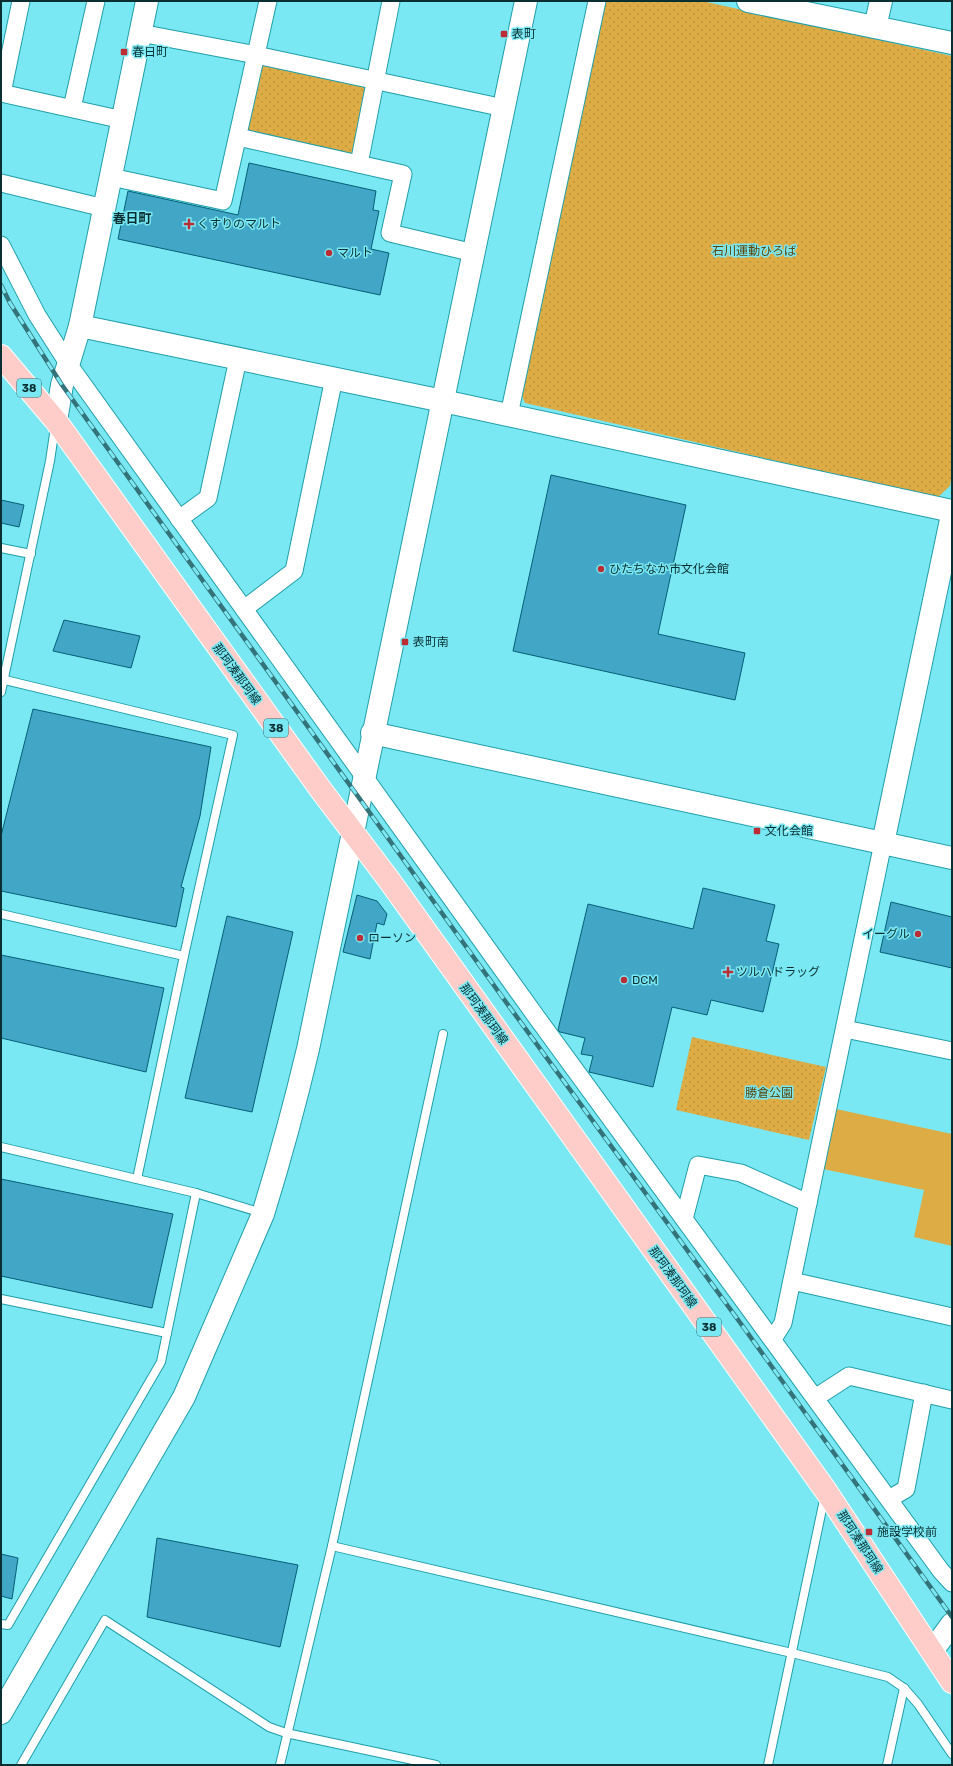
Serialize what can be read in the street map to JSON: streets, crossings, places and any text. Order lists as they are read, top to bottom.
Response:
{
  "streets": {
    "main road": ["38", "那珂湊那珂線"]
  },
  "districts": ["春日町"],
  "parks": ["石川運動ひろば", "勝倉公園"],
  "places": {
    "transit": [
      "表町",
      "春日町",
      "表町南",
      "文化会館",
      "施設学校前"
    ],
    "health": ["くすりのマルト", "ツルハドラッグ"],
    "other": [
      "マルト",
      "ひたちなか市文化会館",
      "イーグル",
      "ローソン",
      "DCM"
    ]
  }
}
